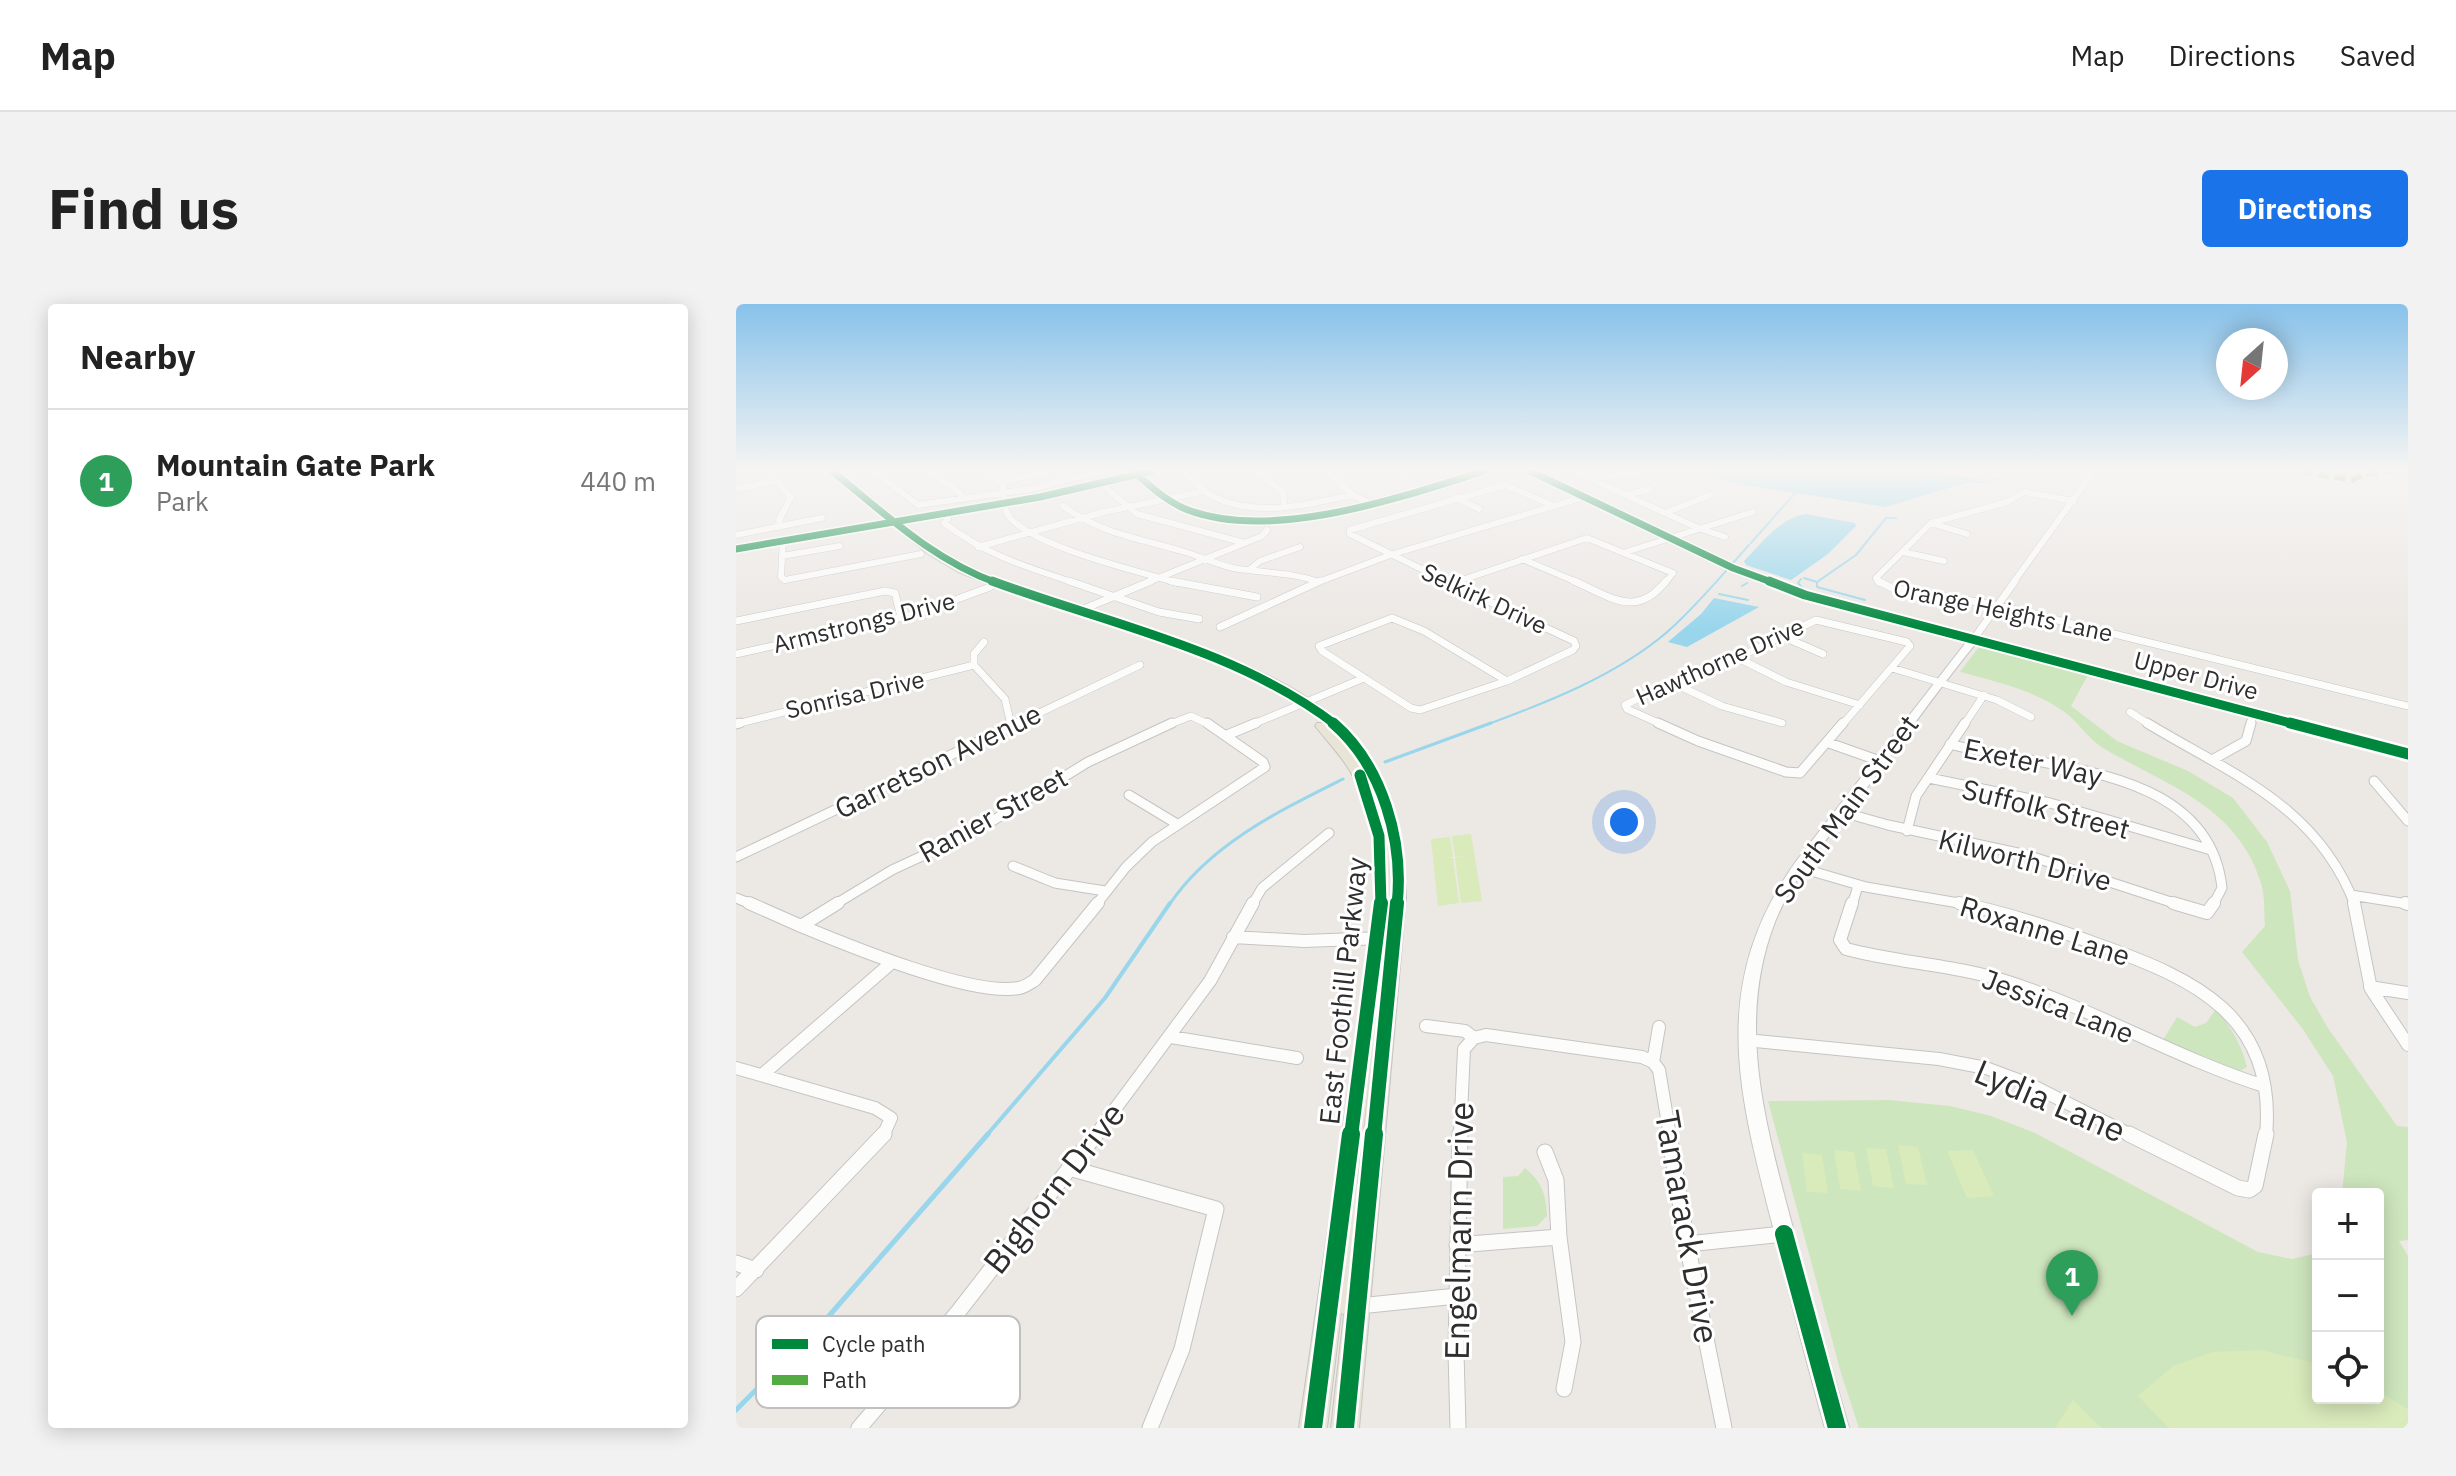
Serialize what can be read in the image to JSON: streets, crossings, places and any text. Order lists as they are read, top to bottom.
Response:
{
  "streets": {
    "main road": ["Upper Drive", "South Main Street", "East Foothill Parkway"],
    "street": [
      "Selkirk Drive",
      "Orange Heights Lane",
      "Armstrongs Drive",
      "Hawthorne Drive",
      "Sonrisa Drive",
      "Garretson Avenue",
      "Exeter Way",
      "Suffolk Street",
      "Ranier Street",
      "Kilworth Drive",
      "Roxanne Lane",
      "Jessica Lane",
      "Lydia Lane",
      "Bighorn Drive",
      "Tamarack Drive",
      "Engelmann Drive"
    ]
  },
  "crossings": [
    ["Orange Heights Lane", "South Main Street"],
    ["Armstrongs Drive", "East Foothill Parkway"],
    ["Upper Drive", "South Main Street"],
    ["Exeter Way", "Suffolk Street"],
    ["Exeter Way", "Kilworth Drive"],
    ["South Main Street", "Kilworth Drive"],
    ["South Main Street", "Roxanne Lane"],
    ["South Main Street", "Lydia Lane"],
    ["Roxanne Lane", "Jessica Lane"],
    ["Roxanne Lane", "Lydia Lane"]
  ],
  "legend": ["Cycle path", "Path"],
  "north": "bottom left",
  "page": {
    "header": "Map",
    "nav": ["Map", "Directions", "Saved"],
    "buttons": "Directions",
    "title": "Find us",
    "heading": "Nearby",
    "list": [
      {
        "mark": "1",
        "name": "Mountain Gate Park",
        "note": "Park",
        "value": "440 m"
      }
    ],
    "map_buttons": ["+", "−"],
    "pins": "1"
  }
}
